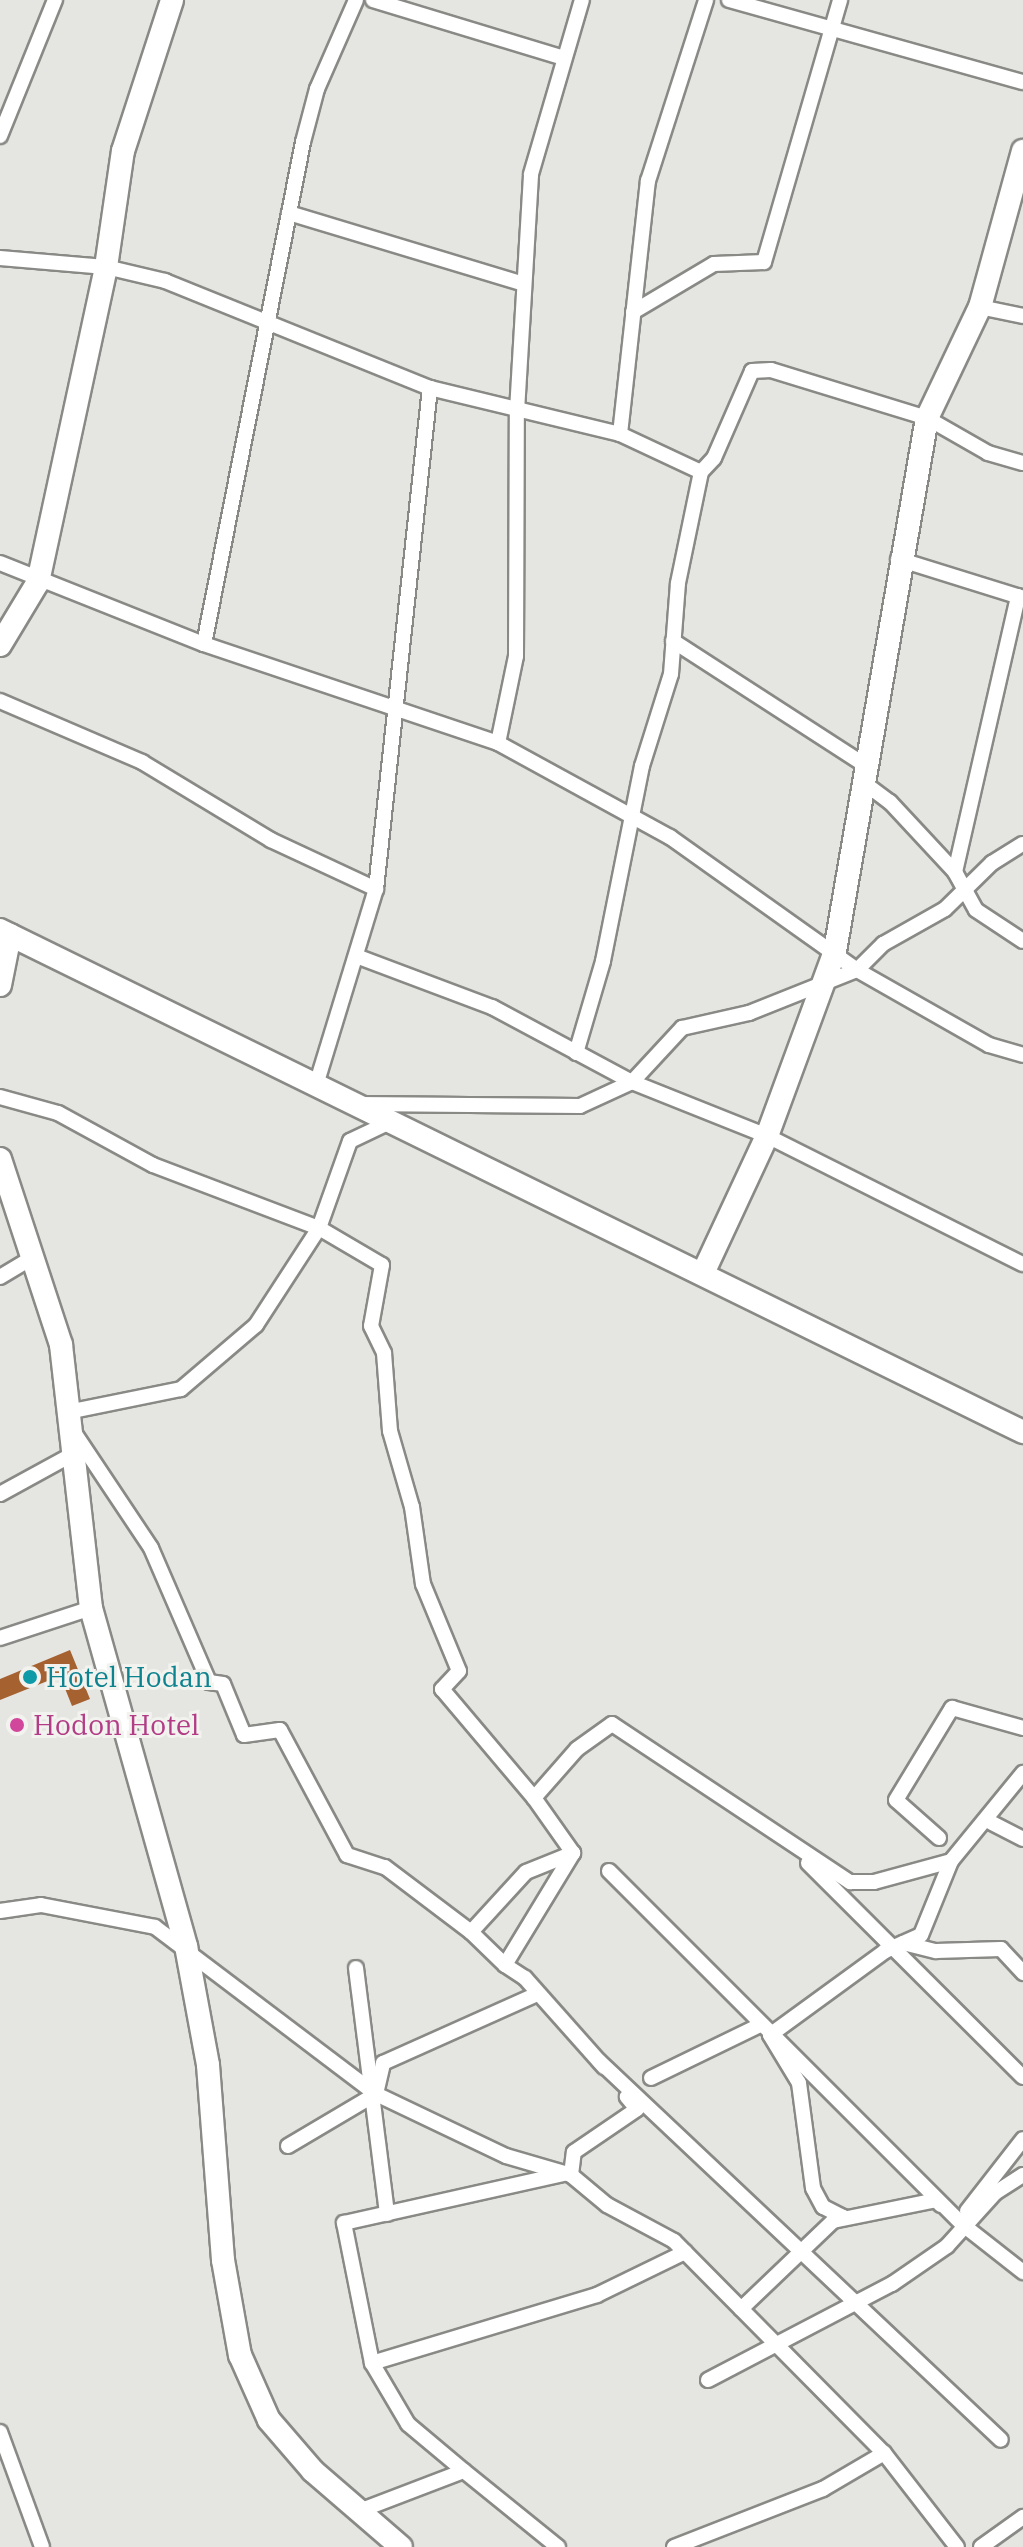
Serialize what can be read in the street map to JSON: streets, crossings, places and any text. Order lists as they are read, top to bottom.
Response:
{
  "places": ["Hotel Hodan", "Hodon Hotel"]
}
